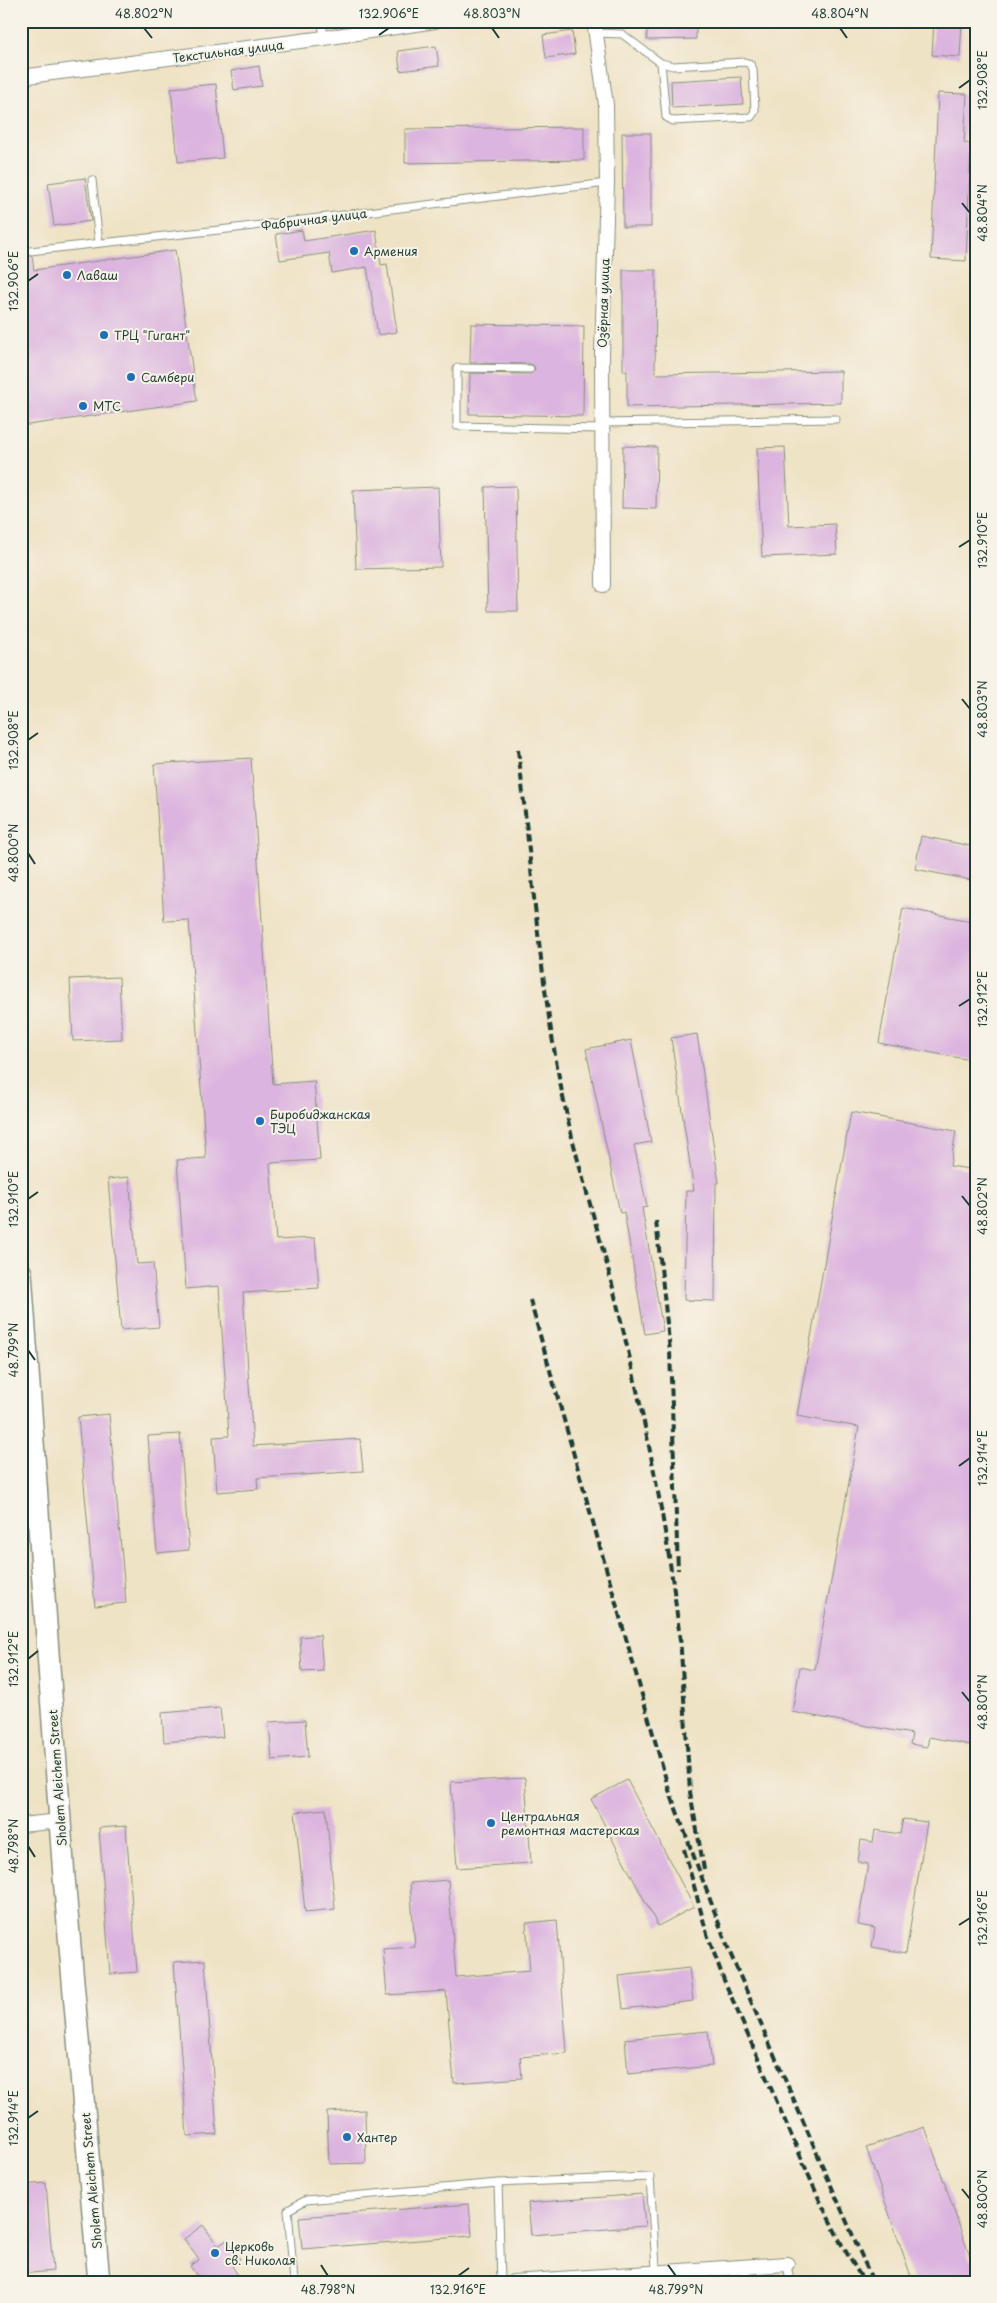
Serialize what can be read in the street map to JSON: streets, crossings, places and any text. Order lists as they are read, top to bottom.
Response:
{
  "streets": {
    "main road": ["Sholem Aleichem Street"],
    "street": ["Текстильная улица", "Озёрная улица"],
    "lane": ["Фабричная улица"]
  },
  "crossings": [
    ["Фабричная улица", "Озёрная улица"]
  ],
  "places": [
    "Армения",
    "Лаваш",
    "ТРЦ \"Гигант\"",
    "Самбери",
    "МТС",
    "Биробиджанская ТЭЦ",
    "Центральная ремонтная мастерская",
    "Хантер",
    "Церковь св. Николая"
  ],
  "coordinates": [
    "48.802°N",
    "132.906°E",
    "48.803°N",
    "48.804°N",
    "132.908°E",
    "132.910°E",
    "48.800°N",
    "132.912°E",
    "48.799°N",
    "132.914°E",
    "48.801°N",
    "48.798°N",
    "132.916°E"
  ]
}
